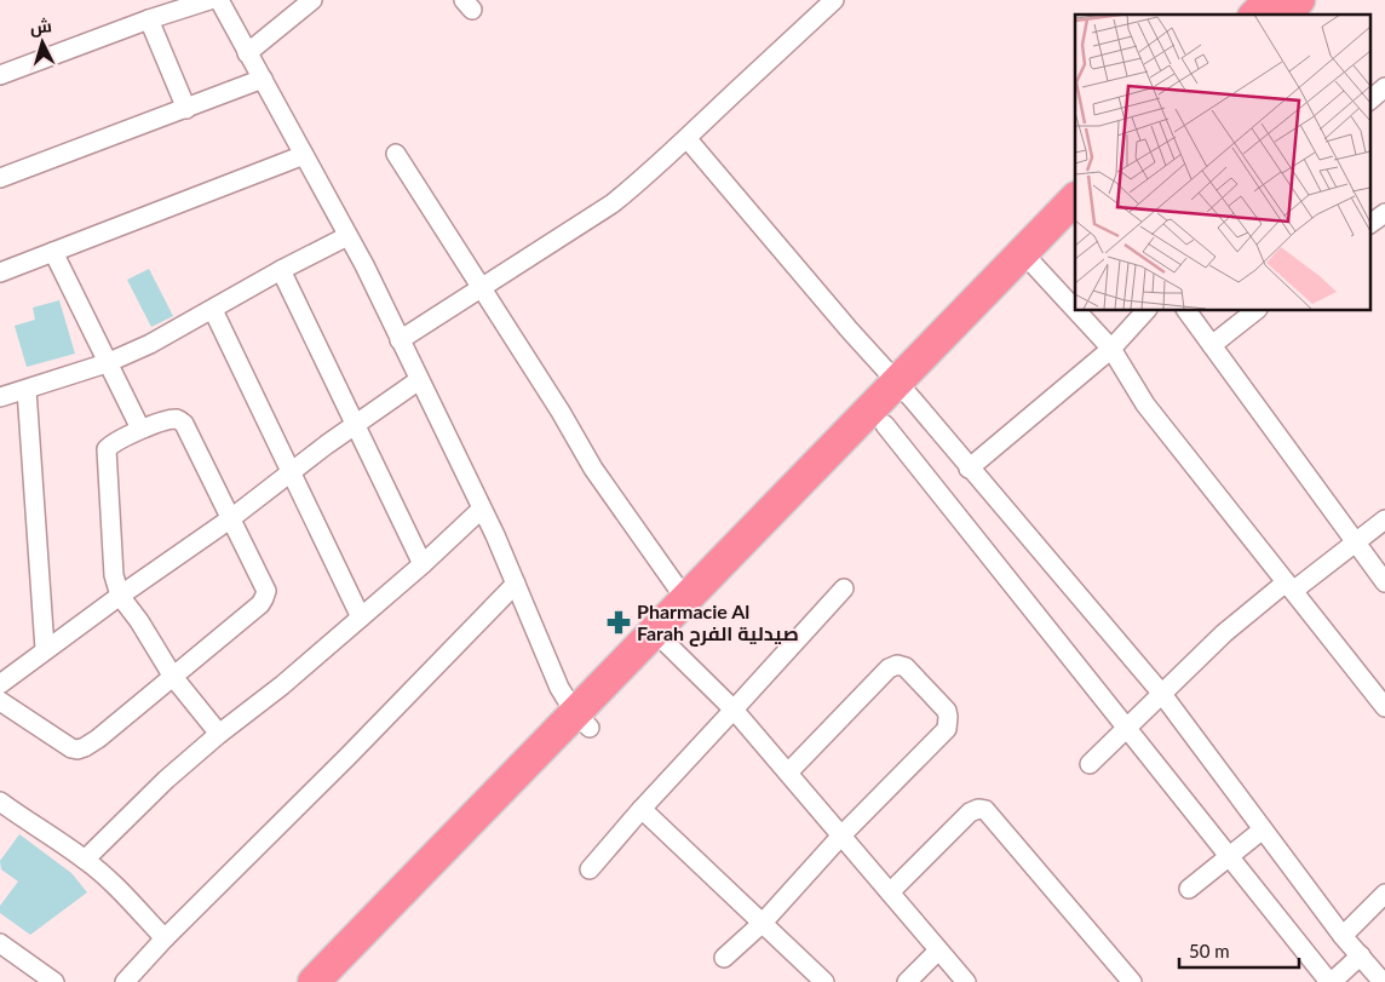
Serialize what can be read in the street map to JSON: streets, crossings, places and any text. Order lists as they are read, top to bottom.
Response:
{
  "places": {
    "pharmacy": ["Pharmacie Al Farah صيدلية الفرح"]
  },
  "scale_bar": "50 m",
  "north": "top"
}
